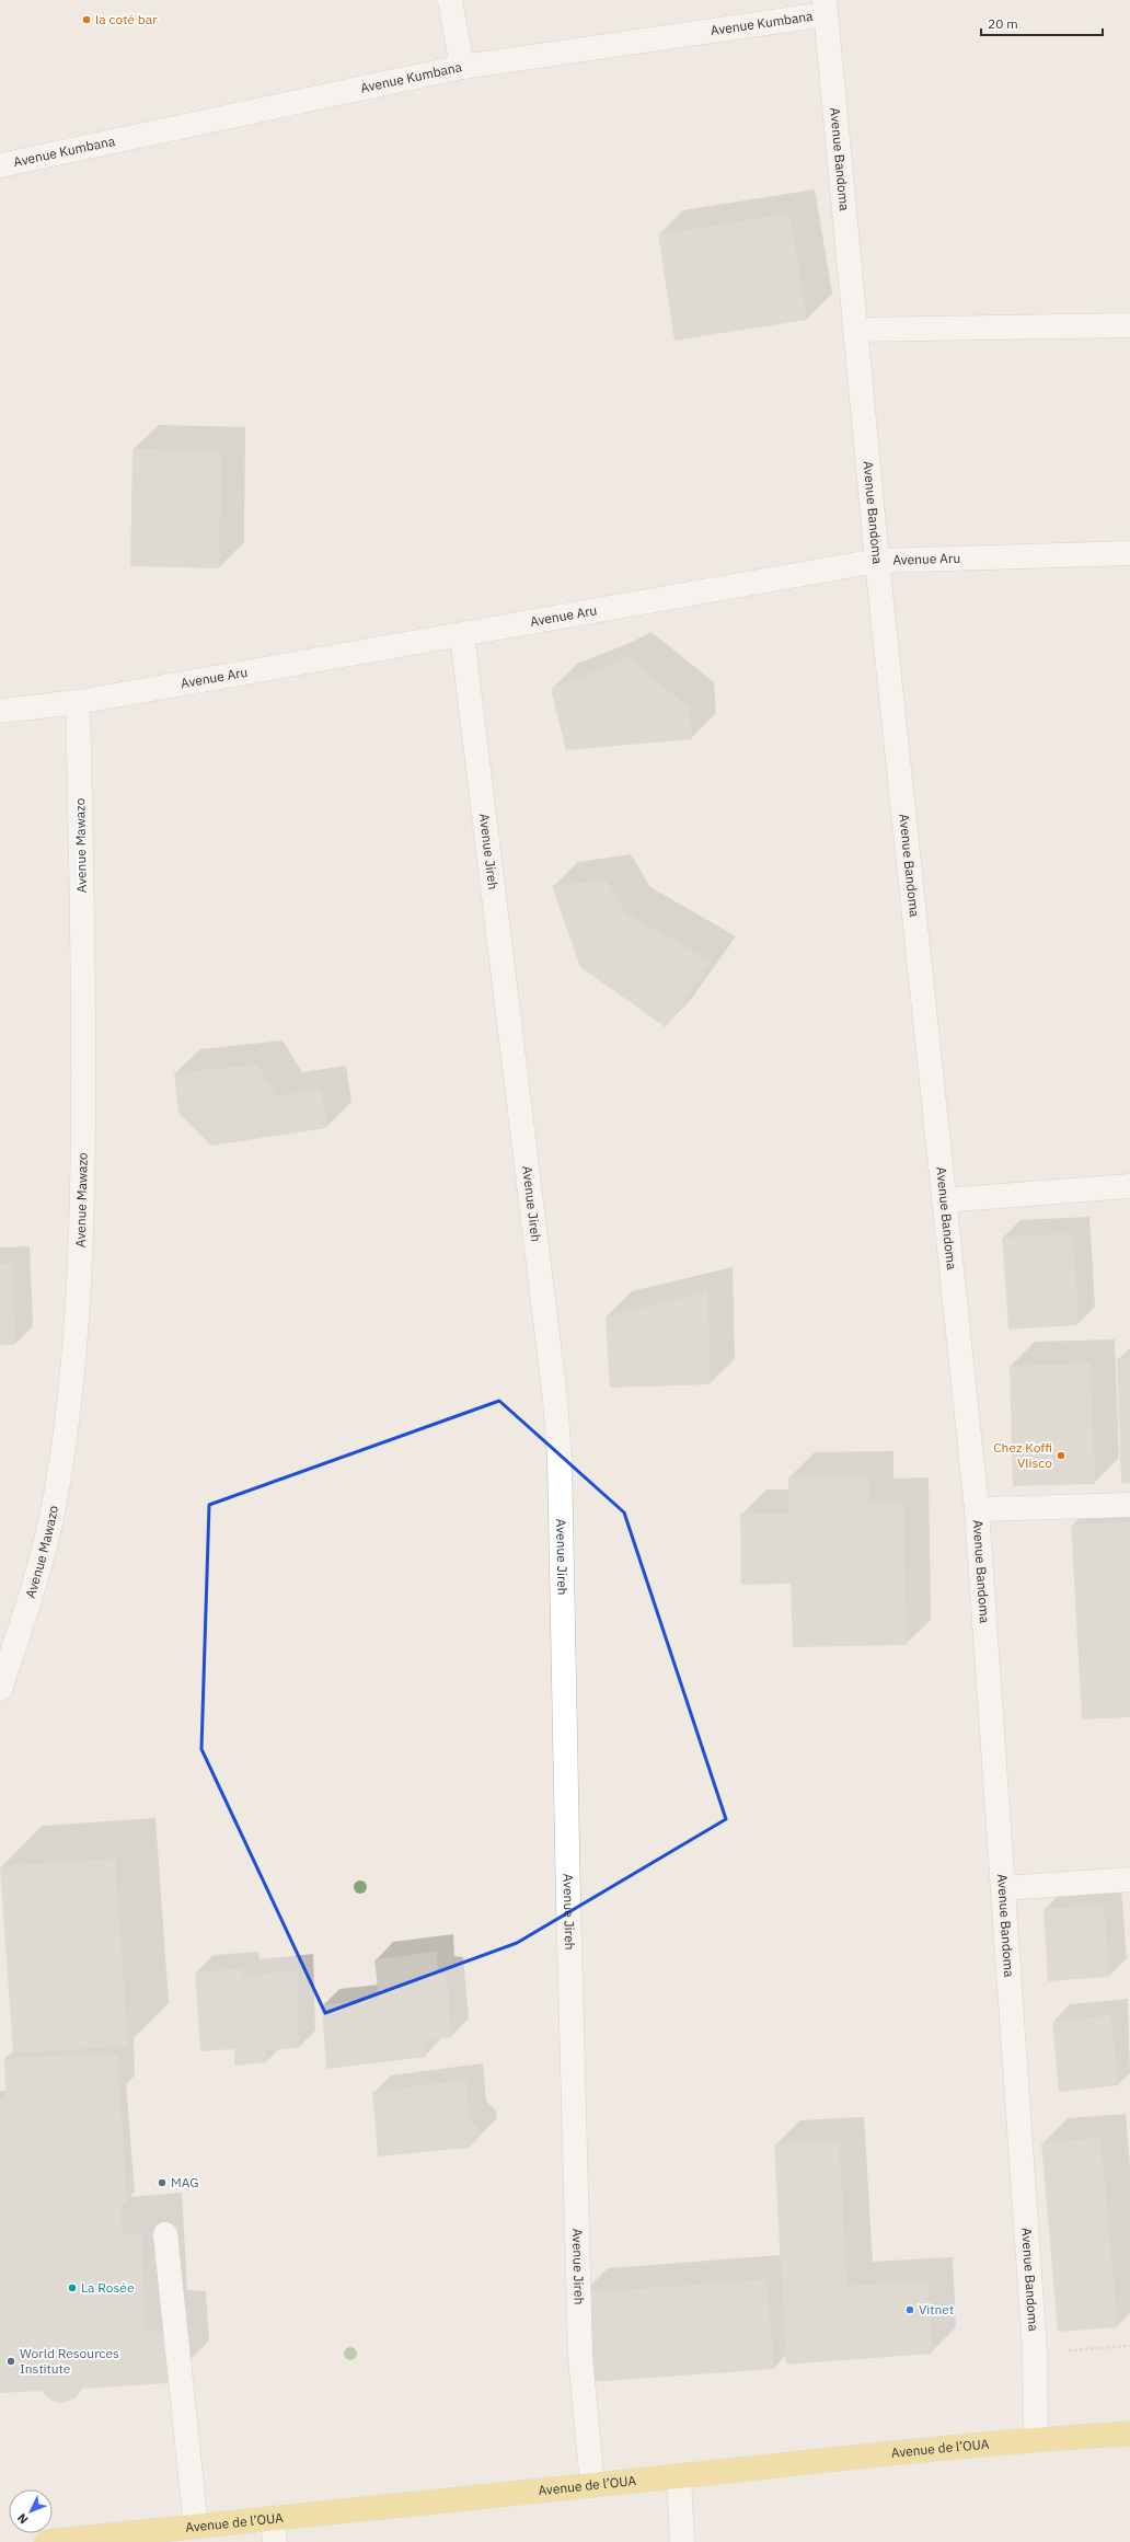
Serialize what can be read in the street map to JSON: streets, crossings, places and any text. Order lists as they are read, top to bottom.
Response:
{
  "streets": {
    "main road": ["Avenue de l’OUA"],
    "street": [
      "Avenue Kumbana",
      "Avenue Bandoma",
      "Avenue Aru",
      "Avenue Mawazo",
      "Avenue Jireh"
    ]
  },
  "crossings": [
    ["Avenue Kumbana", "Avenue Bandoma"],
    ["Avenue Bandoma", "Avenue Aru"],
    ["Avenue Bandoma", "Avenue de l’OUA"],
    ["Avenue Aru", "Avenue Mawazo"],
    ["Avenue Aru", "Avenue Jireh"],
    ["Avenue Jireh", "Avenue de l’OUA"]
  ],
  "places": [
    "la coté bar",
    "Chez Koffi Vlisco",
    "MAG",
    "La Rosée",
    "Vitnet",
    "World Resources Institute"
  ],
  "scale_bar": "20 m",
  "north": "bottom left"
}
